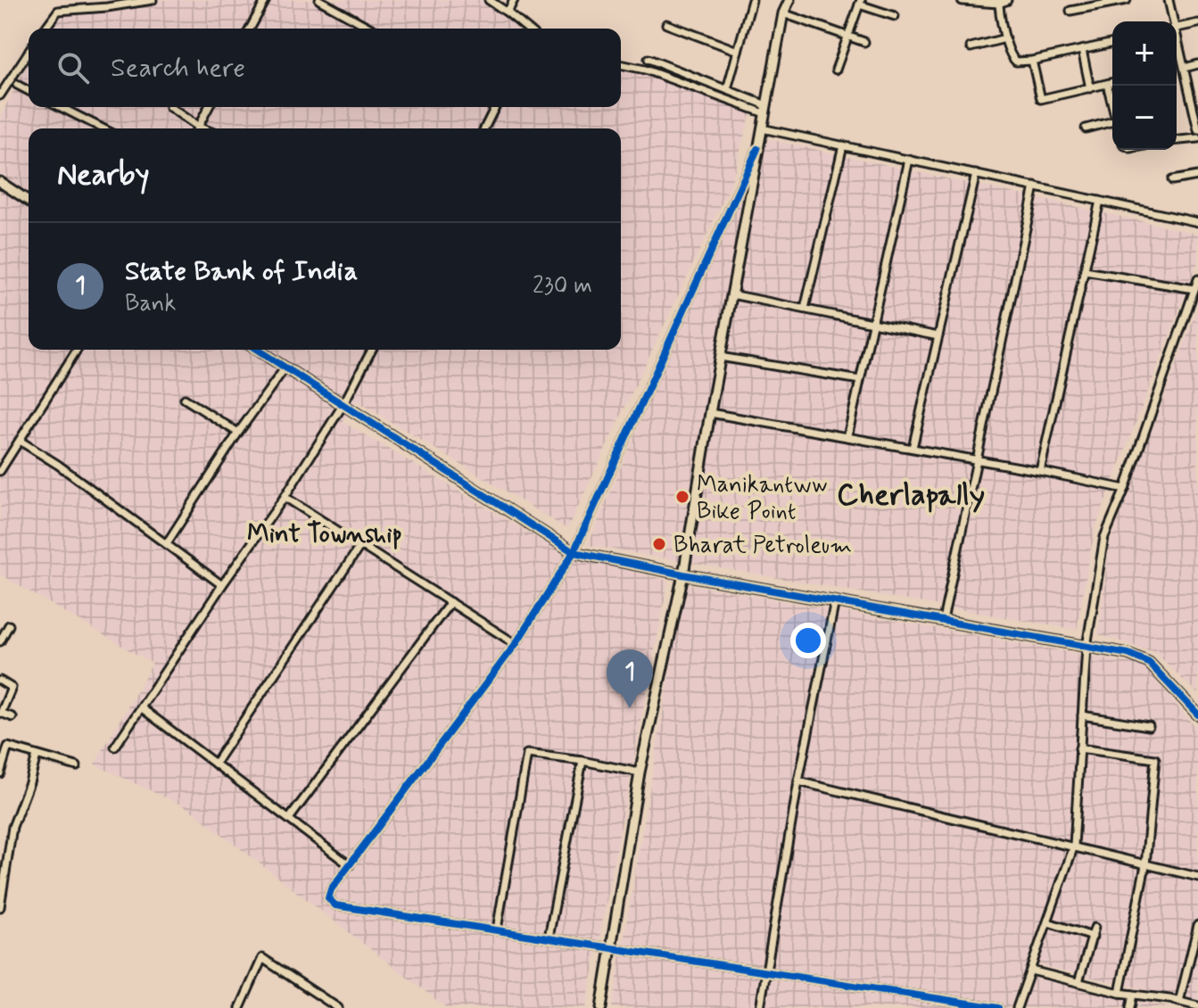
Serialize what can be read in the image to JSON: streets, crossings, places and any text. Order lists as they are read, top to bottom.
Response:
{
  "districts": ["Cherlapally", "Mint Township"],
  "places": ["Manikantww Bike Point", "Bharat Petroleum"],
  "page": {
    "map_buttons": ["+", "−"],
    "search": "Search here",
    "heading": "Nearby",
    "list": [
      {
        "mark": "1",
        "name": "State Bank of India",
        "note": "Bank",
        "value": "230 m"
      }
    ],
    "pins": "1"
  }
}
